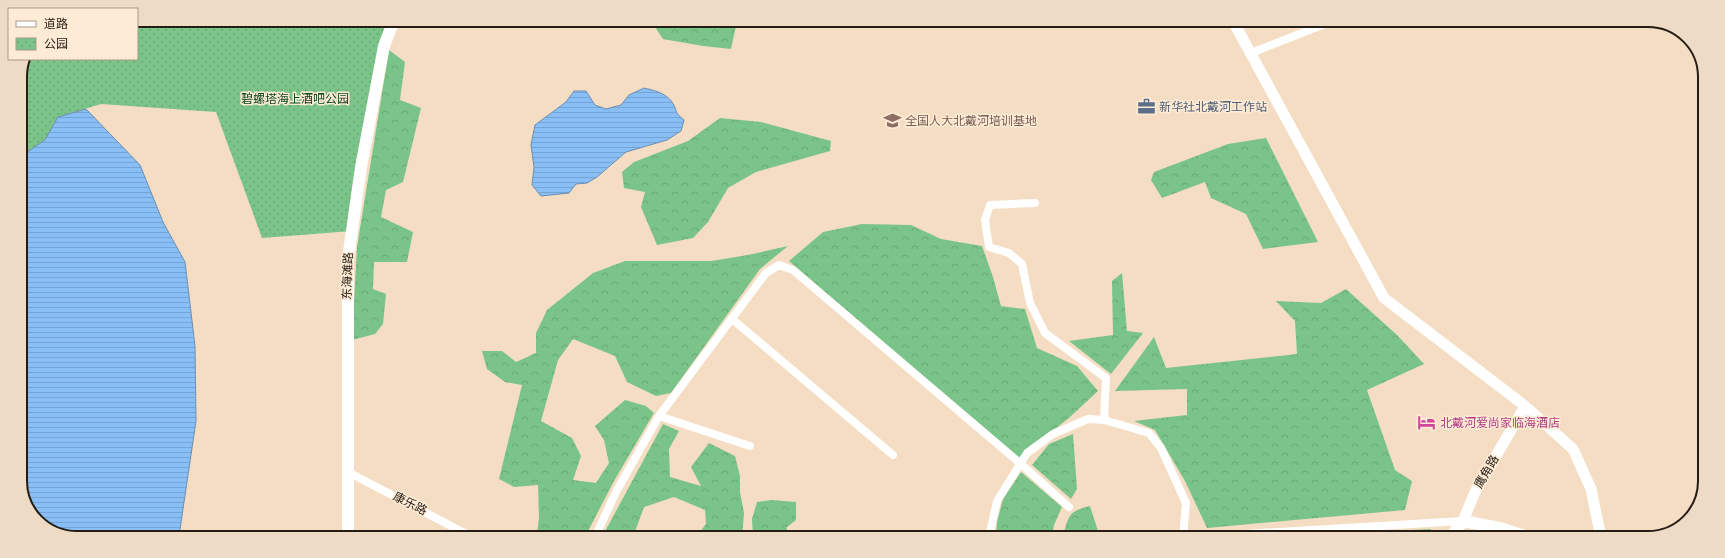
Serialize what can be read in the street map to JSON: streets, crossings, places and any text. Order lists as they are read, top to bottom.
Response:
{
  "streets": {
    "main road": ["东海滩路", "鹰角路"],
    "street": ["康乐路"]
  },
  "crossings": [
    ["东海滩路", "康乐路"]
  ],
  "parks": ["碧螺塔海上酒吧公园"],
  "places": {
    "office": ["新华社北戴河工作站"],
    "school or university": ["全国人大北戴河培训基地"],
    "hotel": ["北戴河爱尚家临海酒店"]
  },
  "legend": ["道路", "公园"]
}
